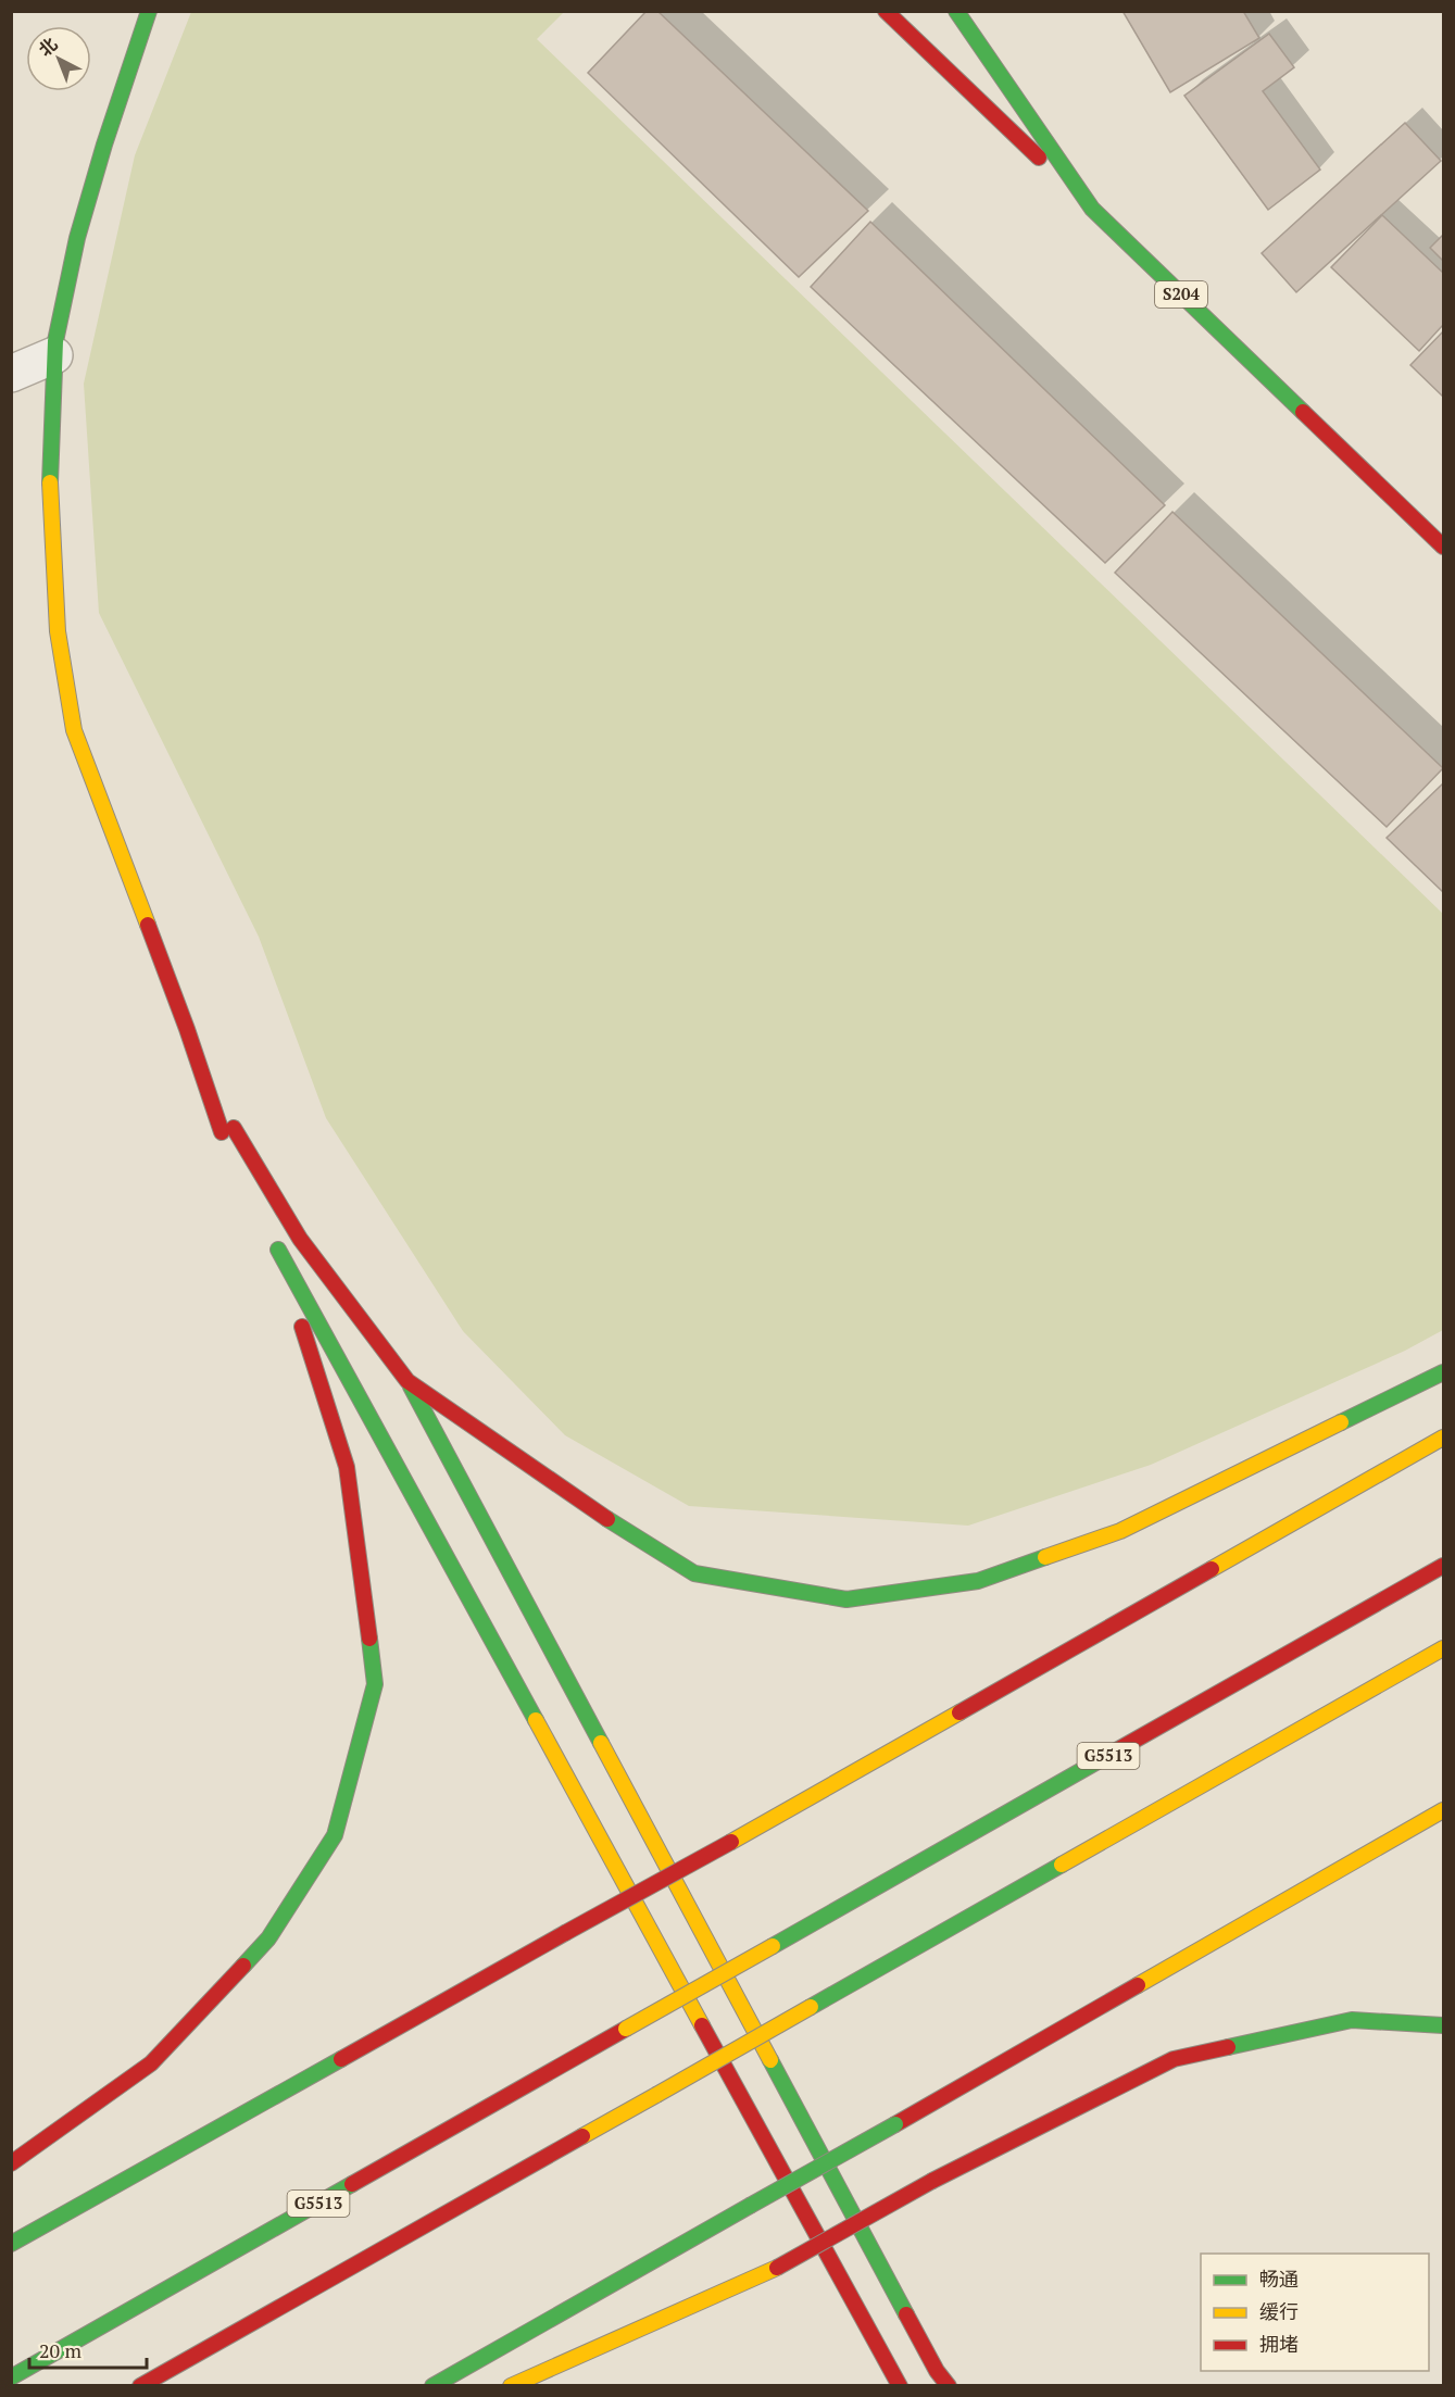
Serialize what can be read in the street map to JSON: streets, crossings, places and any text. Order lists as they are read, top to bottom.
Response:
{
  "streets": {
    "main road": ["S204", "G5513"]
  },
  "legend": ["畅通", "缓行", "拥堵"],
  "scale_bar": "20 m",
  "north": "top left"
}
